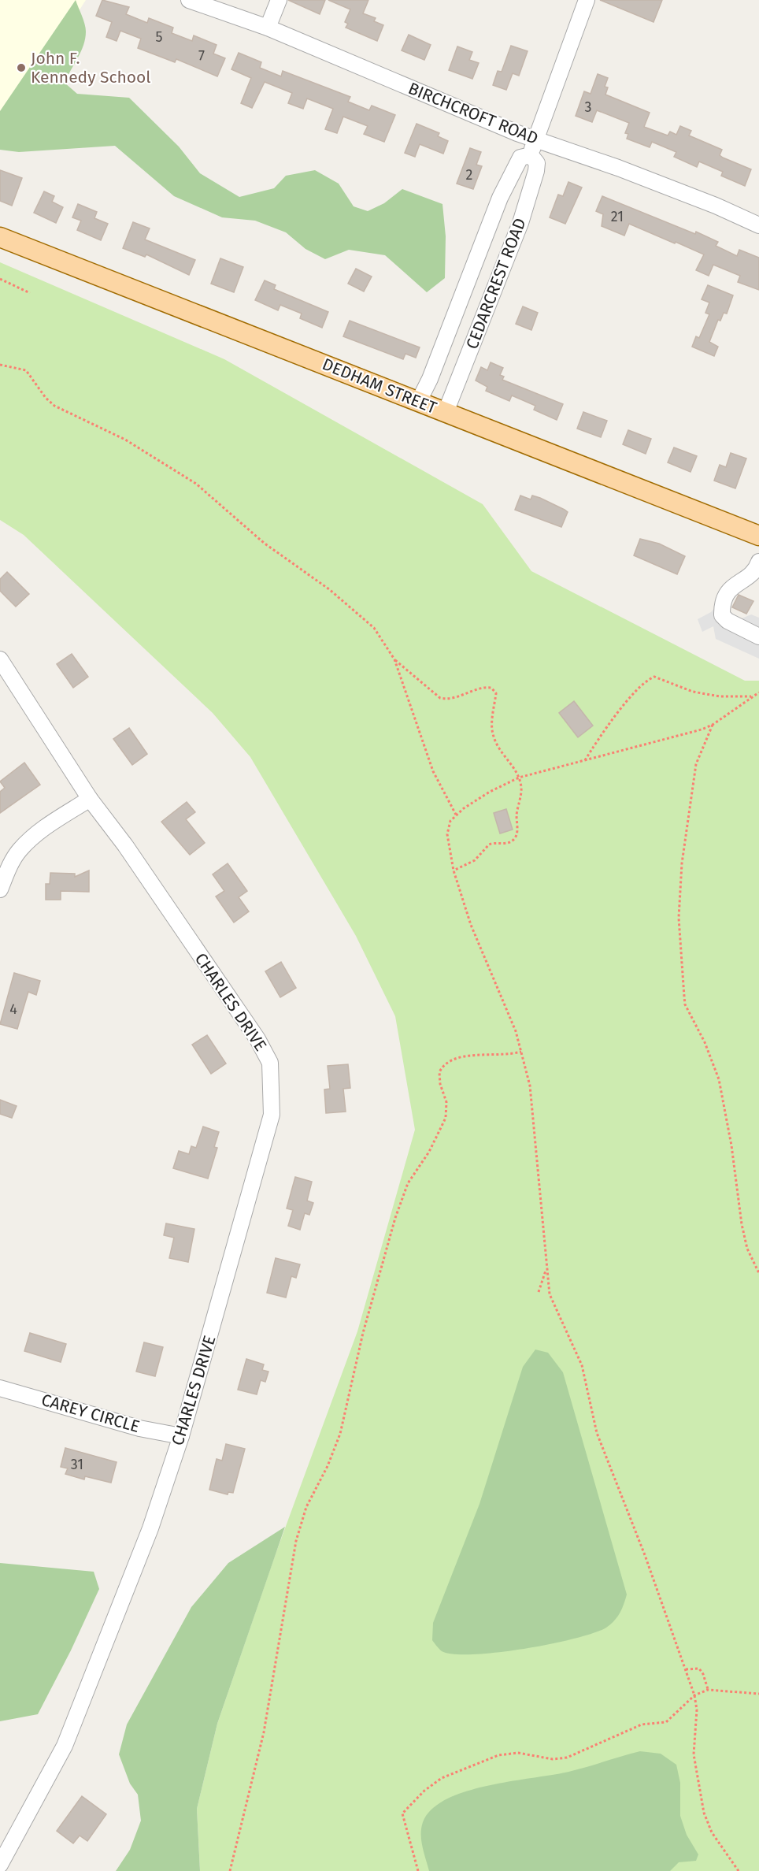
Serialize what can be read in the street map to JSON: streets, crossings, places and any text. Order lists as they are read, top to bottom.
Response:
{
  "streets": {
    "main road": ["DEDHAM STREET"],
    "street": [
      "BIRCHCROFT ROAD",
      "CEDARCREST ROAD",
      "CHARLES DRIVE",
      "CAREY CIRCLE"
    ]
  },
  "crossings": [
    ["BIRCHCROFT ROAD", "CEDARCREST ROAD"],
    ["CEDARCREST ROAD", "DEDHAM STREET"],
    ["CHARLES DRIVE", "CAREY CIRCLE"]
  ],
  "places": ["John F. Kennedy School"],
  "house_numbers": [
    "5",
    "7",
    "3",
    "2",
    "21",
    "4",
    "31"
  ]
}
